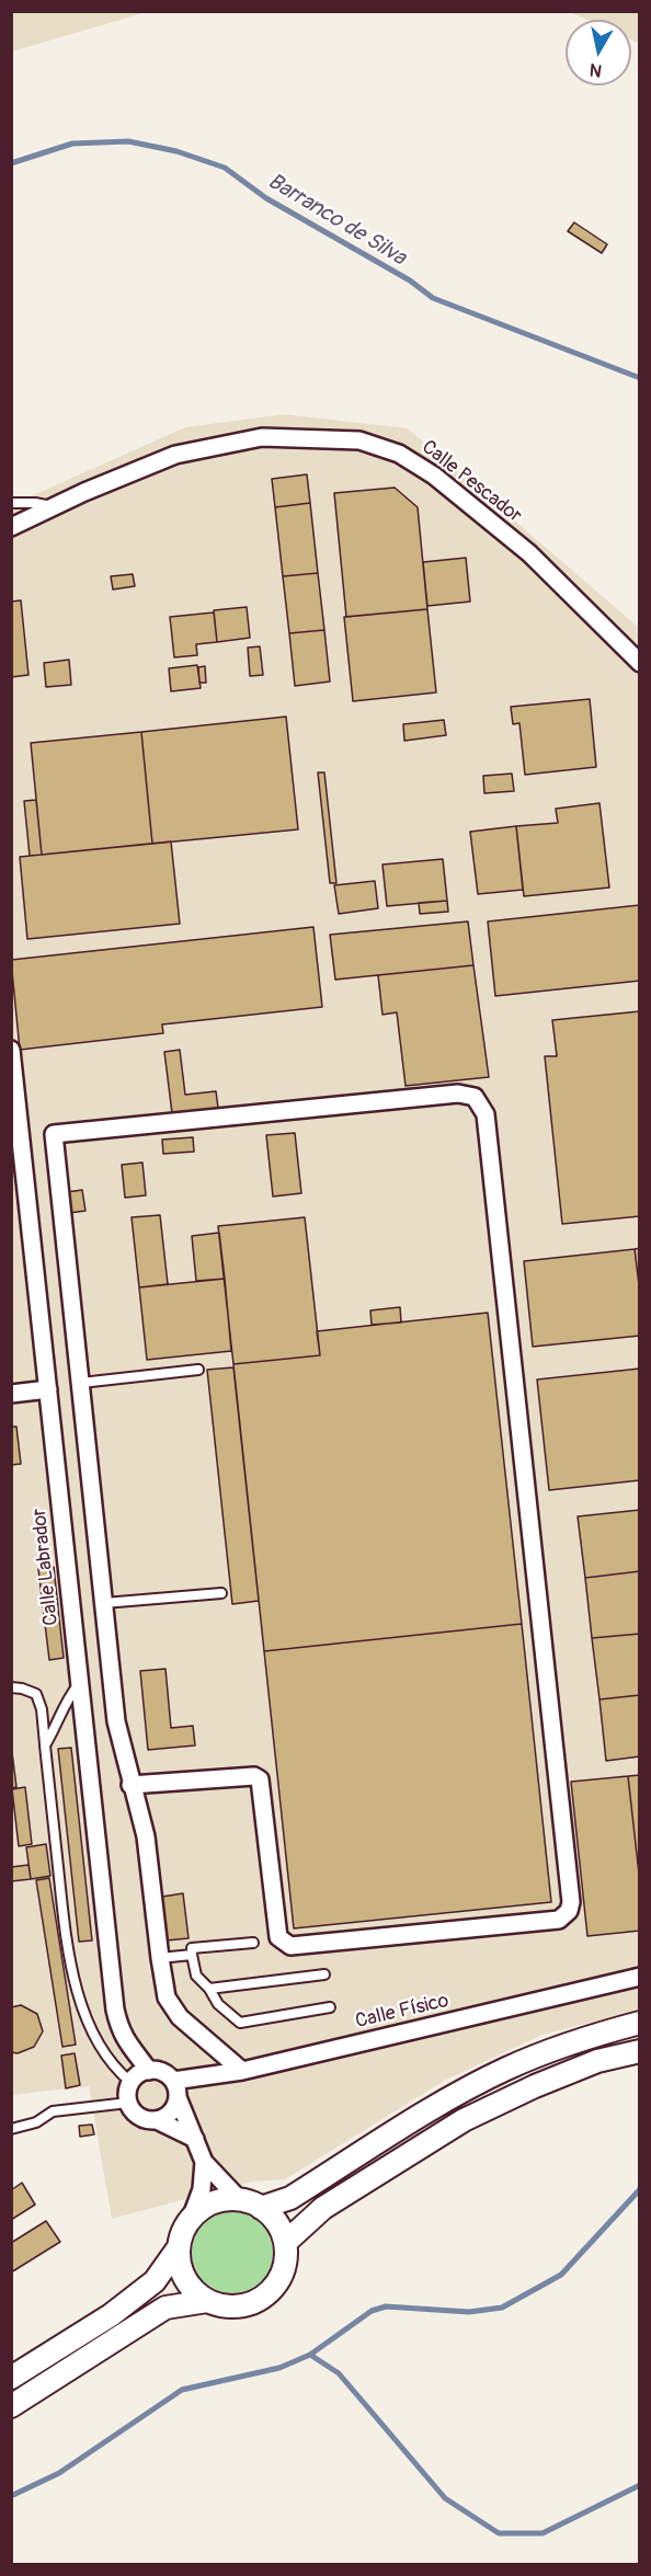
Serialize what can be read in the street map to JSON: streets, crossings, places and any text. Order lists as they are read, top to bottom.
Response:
{
  "streets": {
    "street": ["Calle Pescador", "Calle Labrador", "Calle Físico"]
  },
  "crossings": [
    ["Calle Labrador", "Calle Físico"]
  ],
  "water": ["Barranco de Silva"],
  "north": "bottom"
}
